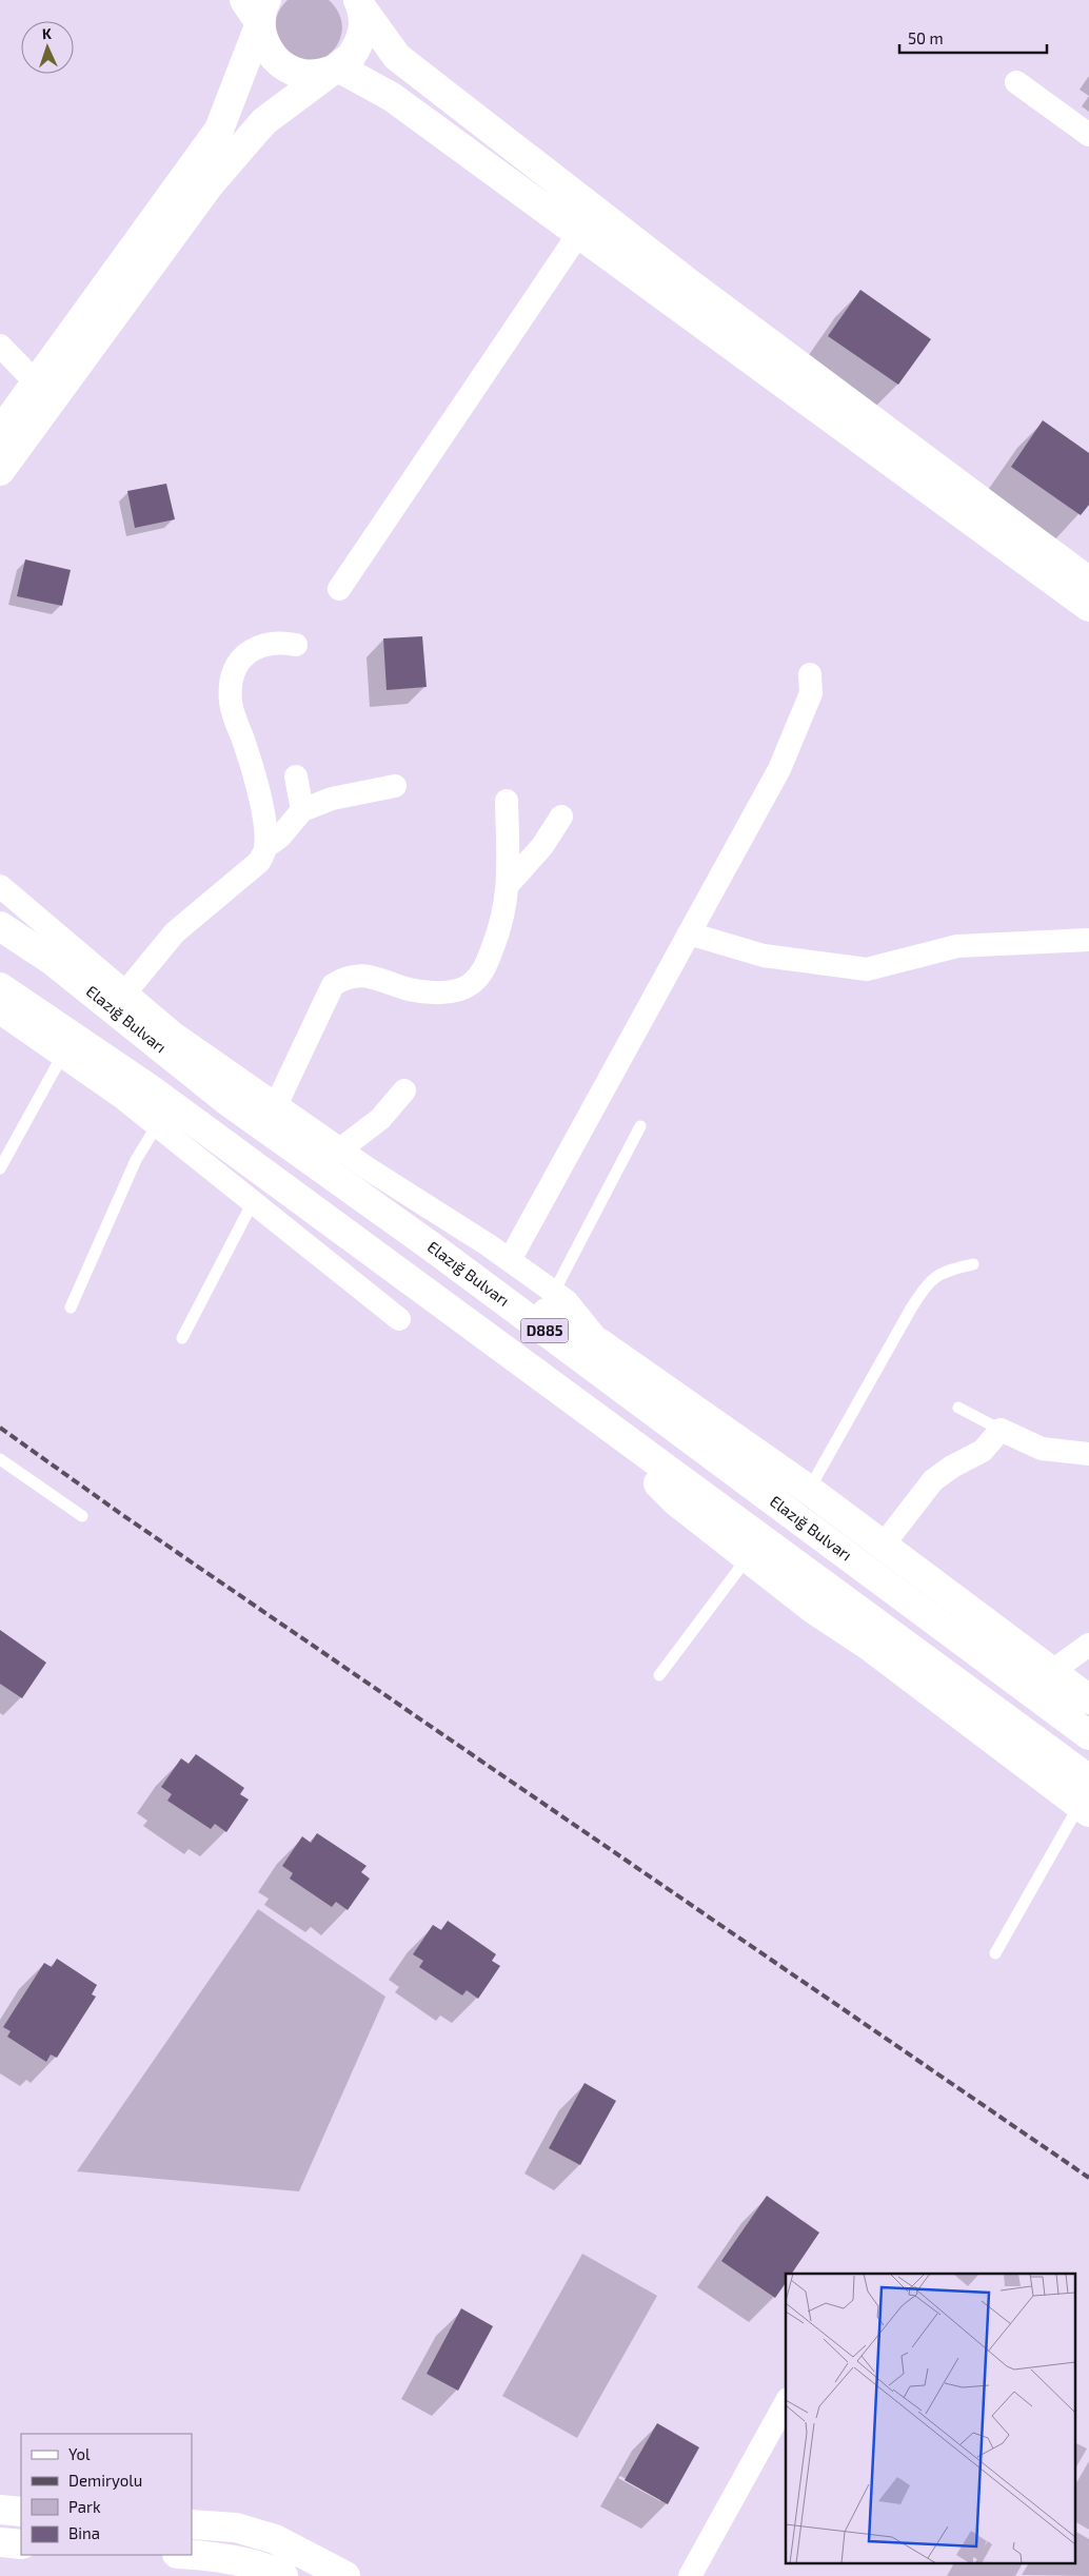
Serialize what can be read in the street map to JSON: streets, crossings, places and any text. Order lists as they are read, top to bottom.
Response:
{
  "streets": {
    "main road": ["Elazığ Bulvarı", "D885"]
  },
  "legend": [
    "Yol",
    "Demiryolu",
    "Park",
    "Bina"
  ],
  "scale_bar": "50 m",
  "north": "top"
}
